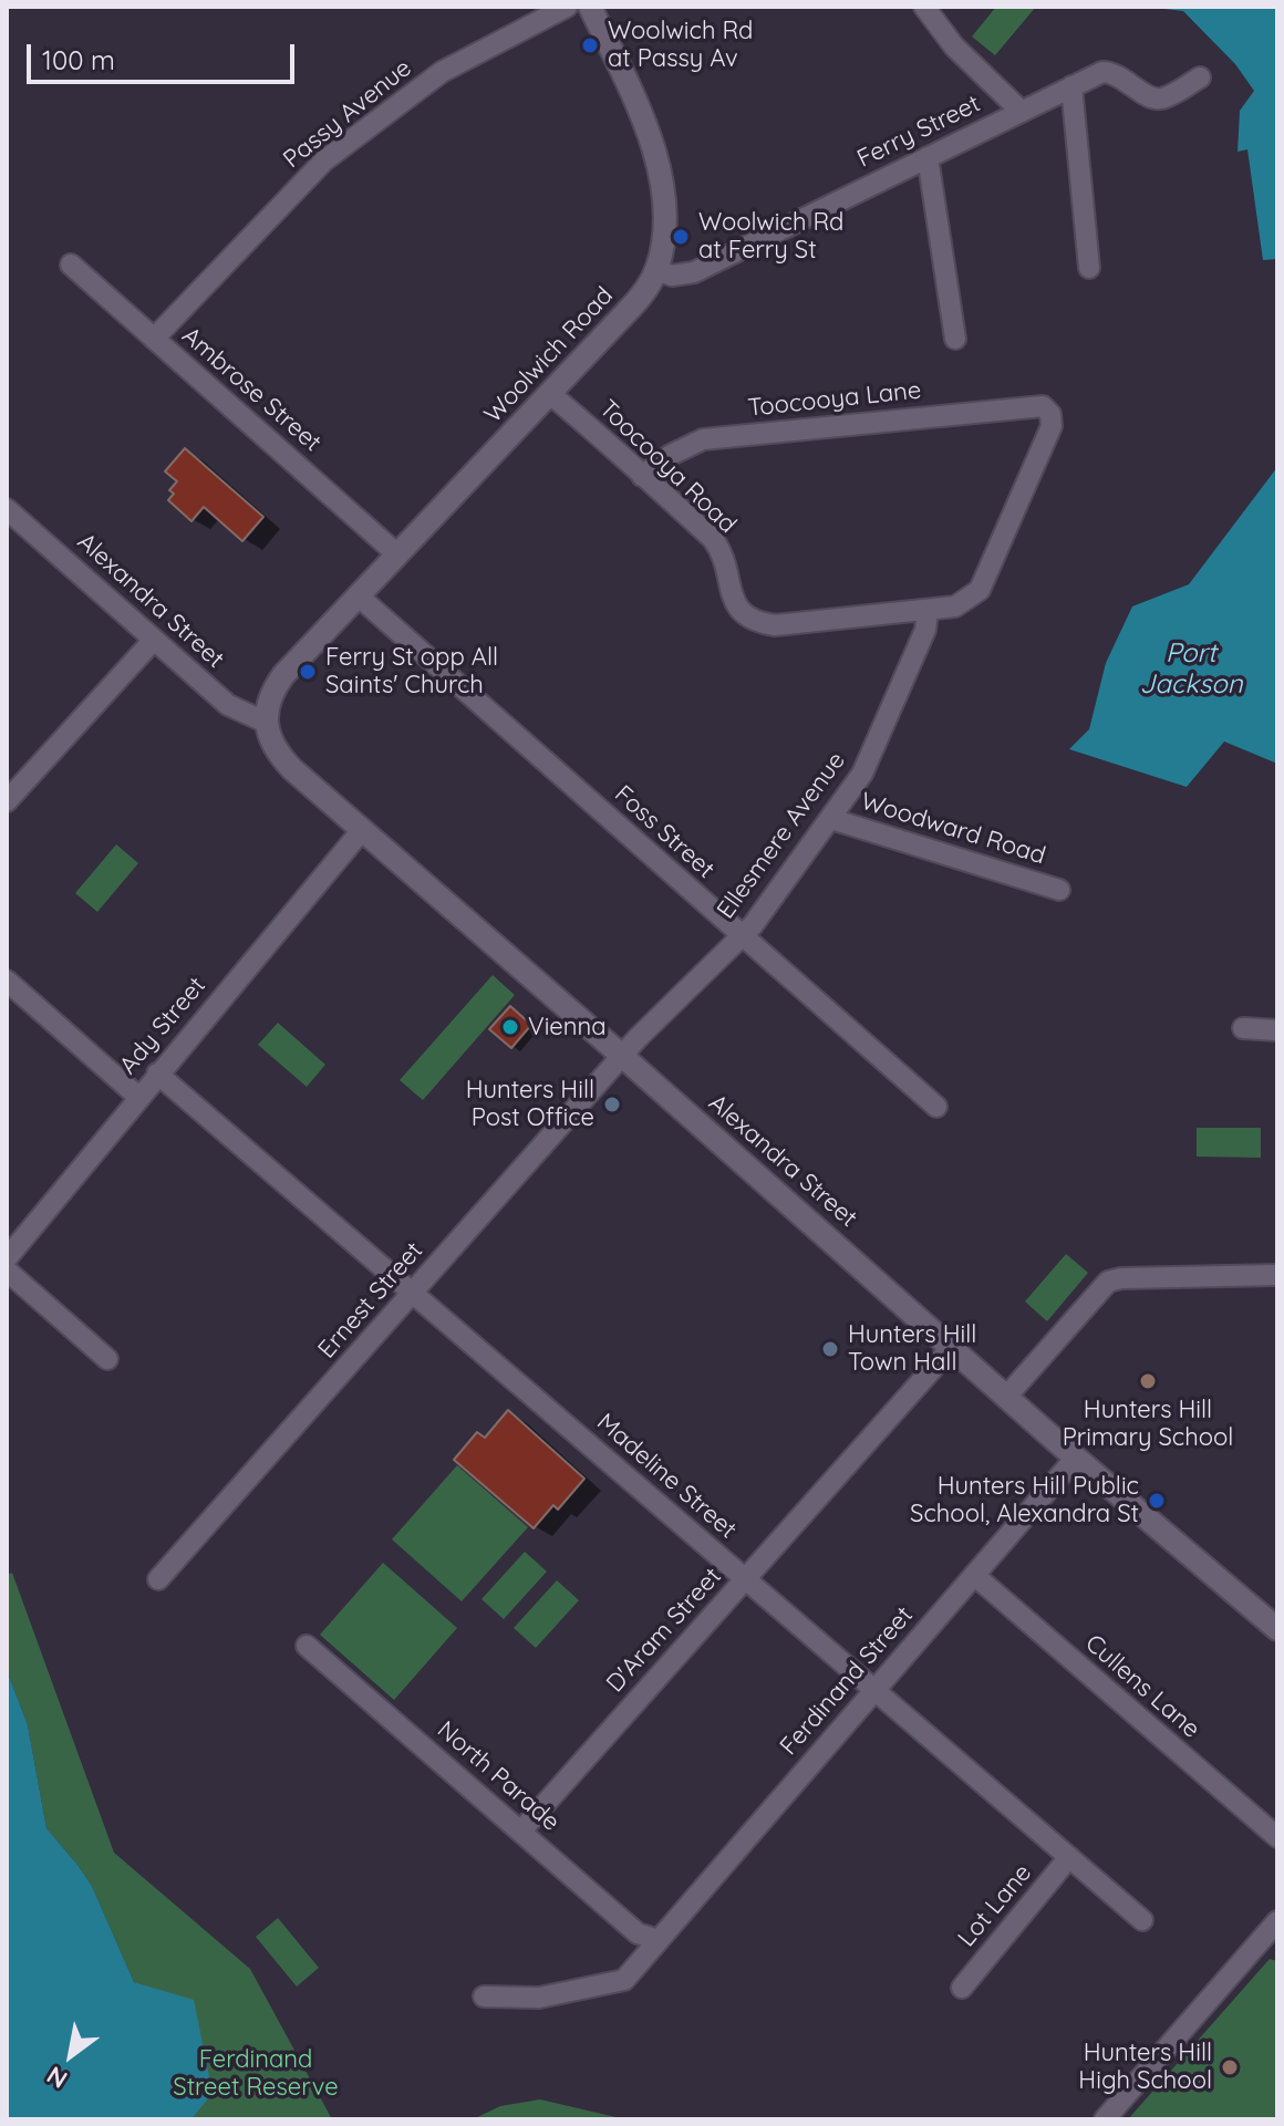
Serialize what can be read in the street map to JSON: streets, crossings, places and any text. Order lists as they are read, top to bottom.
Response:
{
  "streets": {
    "street": [
      "Passy Avenue",
      "Ferry Street",
      "Woolwich Road",
      "Ambrose Street",
      "Toocooya Lane",
      "Toocooya Road",
      "Alexandra Street",
      "Woodward Road",
      "Foss Street",
      "Ellesmere Avenue",
      "Ady Street",
      "Ernest Street",
      "Madeline Street",
      "D'Aram Street",
      "Ferdinand Street",
      "Cullens Lane",
      "North Parade",
      "Lot Lane"
    ]
  },
  "crossings": [
    ["Passy Avenue", "Ambrose Street"],
    ["Ferry Street", "Woolwich Road"],
    ["Woolwich Road", "Ambrose Street"],
    ["Woolwich Road", "Toocooya Road"],
    ["Woolwich Road", "Alexandra Street"],
    ["Woolwich Road", "Foss Street"],
    ["Toocooya Lane", "Toocooya Road"],
    ["Toocooya Road", "Ellesmere Avenue"],
    ["Alexandra Street", "Ellesmere Avenue"],
    ["Alexandra Street", "Ady Street"],
    ["Alexandra Street", "Ernest Street"],
    ["Alexandra Street", "D'Aram Street"],
    ["Alexandra Street", "Ferdinand Street"],
    ["Woodward Road", "Ellesmere Avenue"],
    ["Foss Street", "Ellesmere Avenue"],
    ["Ellesmere Avenue", "Ernest Street"],
    ["Ady Street", "Madeline Street"],
    ["Ernest Street", "Madeline Street"],
    ["Madeline Street", "D'Aram Street"],
    ["Madeline Street", "Ferdinand Street"],
    ["Madeline Street", "Lot Lane"],
    ["D'Aram Street", "North Parade"],
    ["Ferdinand Street", "Cullens Lane"],
    ["Ferdinand Street", "North Parade"]
  ],
  "water": ["Port Jackson"],
  "parks": ["Ferdinand Street Reserve"],
  "places": [
    "Woolwich Rd at Passy Av",
    "Woolwich Rd at Ferry St",
    "Ferry St opp All Saints' Church",
    "Vienna",
    "Hunters Hill Post Office",
    "Hunters Hill Town Hall",
    "Hunters Hill Primary School",
    "Hunters Hill Public School, Alexandra St",
    "Hunters Hill High School"
  ],
  "scale_bar": "100 m",
  "north": "bottom left"
}
